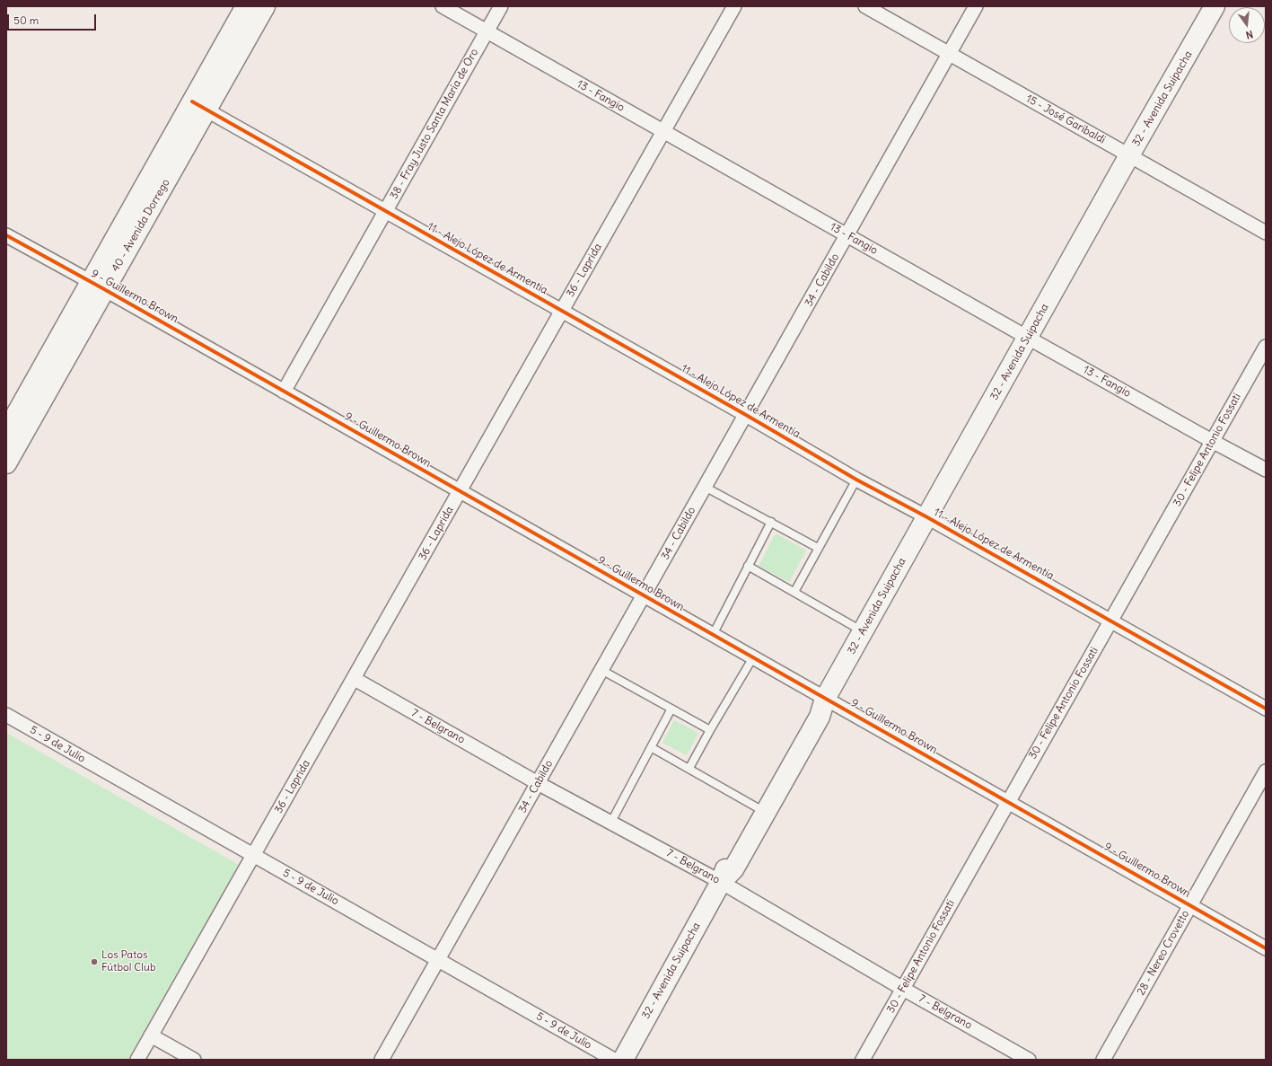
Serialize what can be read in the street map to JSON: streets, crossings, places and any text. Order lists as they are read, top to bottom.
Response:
{
  "streets": {
    "street": [
      "13 - Fangio",
      "32 - Avenida Suipacha",
      "15 - José Garibaldi",
      "38 - Fray Justo Santa María de Oro",
      "40 - Avenida Dorrego",
      "11 - Alejo López de Armentia",
      "36 - Laprida",
      "34 - Cabildo",
      "9 - Guillermo Brown",
      "30 - Felipe Antonio Fossati",
      "7 - Belgrano",
      "5 - 9 de Julio",
      "28 - Nereo Crovetto"
    ]
  },
  "crossings": [
    ["13 - Fangio", "32 - Avenida Suipacha"],
    ["13 - Fangio", "38 - Fray Justo Santa María de Oro"],
    ["13 - Fangio", "36 - Laprida"],
    ["13 - Fangio", "34 - Cabildo"],
    ["13 - Fangio", "30 - Felipe Antonio Fossati"],
    ["32 - Avenida Suipacha", "15 - José Garibaldi"],
    ["32 - Avenida Suipacha", "11 - Alejo López de Armentia"],
    ["32 - Avenida Suipacha", "9 - Guillermo Brown"],
    ["32 - Avenida Suipacha", "7 - Belgrano"],
    ["15 - José Garibaldi", "34 - Cabildo"],
    ["38 - Fray Justo Santa María de Oro", "11 - Alejo López de Armentia"],
    ["38 - Fray Justo Santa María de Oro", "9 - Guillermo Brown"],
    ["40 - Avenida Dorrego", "11 - Alejo López de Armentia"],
    ["40 - Avenida Dorrego", "9 - Guillermo Brown"],
    ["11 - Alejo López de Armentia", "36 - Laprida"],
    ["11 - Alejo López de Armentia", "34 - Cabildo"],
    ["11 - Alejo López de Armentia", "30 - Felipe Antonio Fossati"],
    ["36 - Laprida", "9 - Guillermo Brown"],
    ["36 - Laprida", "7 - Belgrano"],
    ["36 - Laprida", "5 - 9 de Julio"],
    ["34 - Cabildo", "9 - Guillermo Brown"],
    ["34 - Cabildo", "7 - Belgrano"],
    ["34 - Cabildo", "5 - 9 de Julio"],
    ["9 - Guillermo Brown", "30 - Felipe Antonio Fossati"],
    ["9 - Guillermo Brown", "28 - Nereo Crovetto"],
    ["30 - Felipe Antonio Fossati", "7 - Belgrano"]
  ],
  "places": ["Los Patos Fútbol Club"],
  "scale_bar": "50 m",
  "north": "bottom"
}
